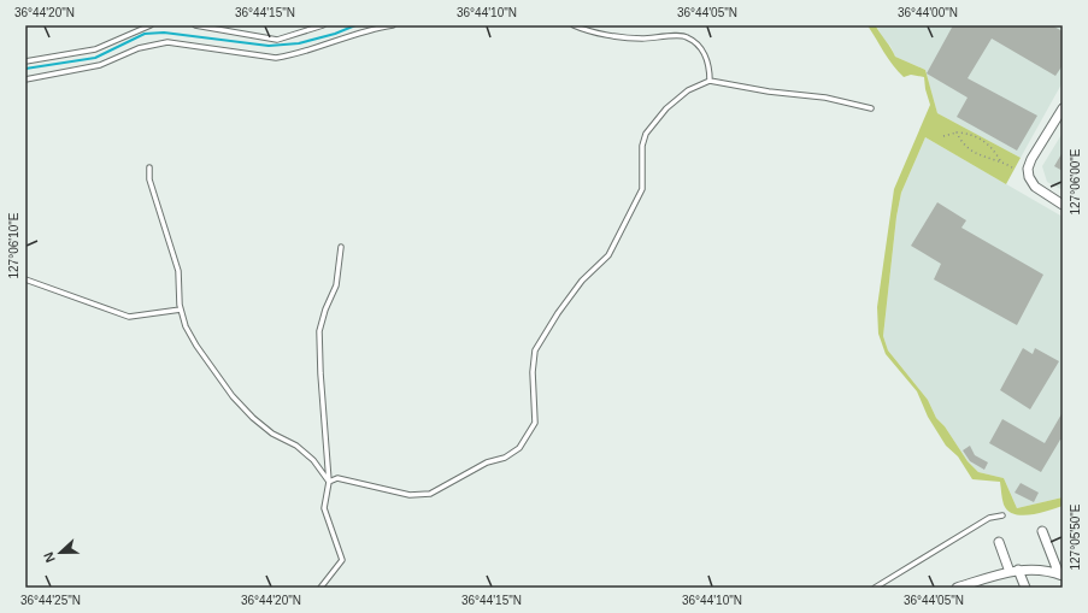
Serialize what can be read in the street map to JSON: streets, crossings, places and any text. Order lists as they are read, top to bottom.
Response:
{
  "north": "left",
  "coordinates": [
    "36°44'20\"N",
    "36°44'15\"N",
    "36°44'10\"N",
    "36°44'05\"N",
    "36°44'00\"N",
    "127°06'00\"E",
    "127°06'10\"E",
    "127°05'50\"E",
    "36°44'25\"N"
  ]
}
